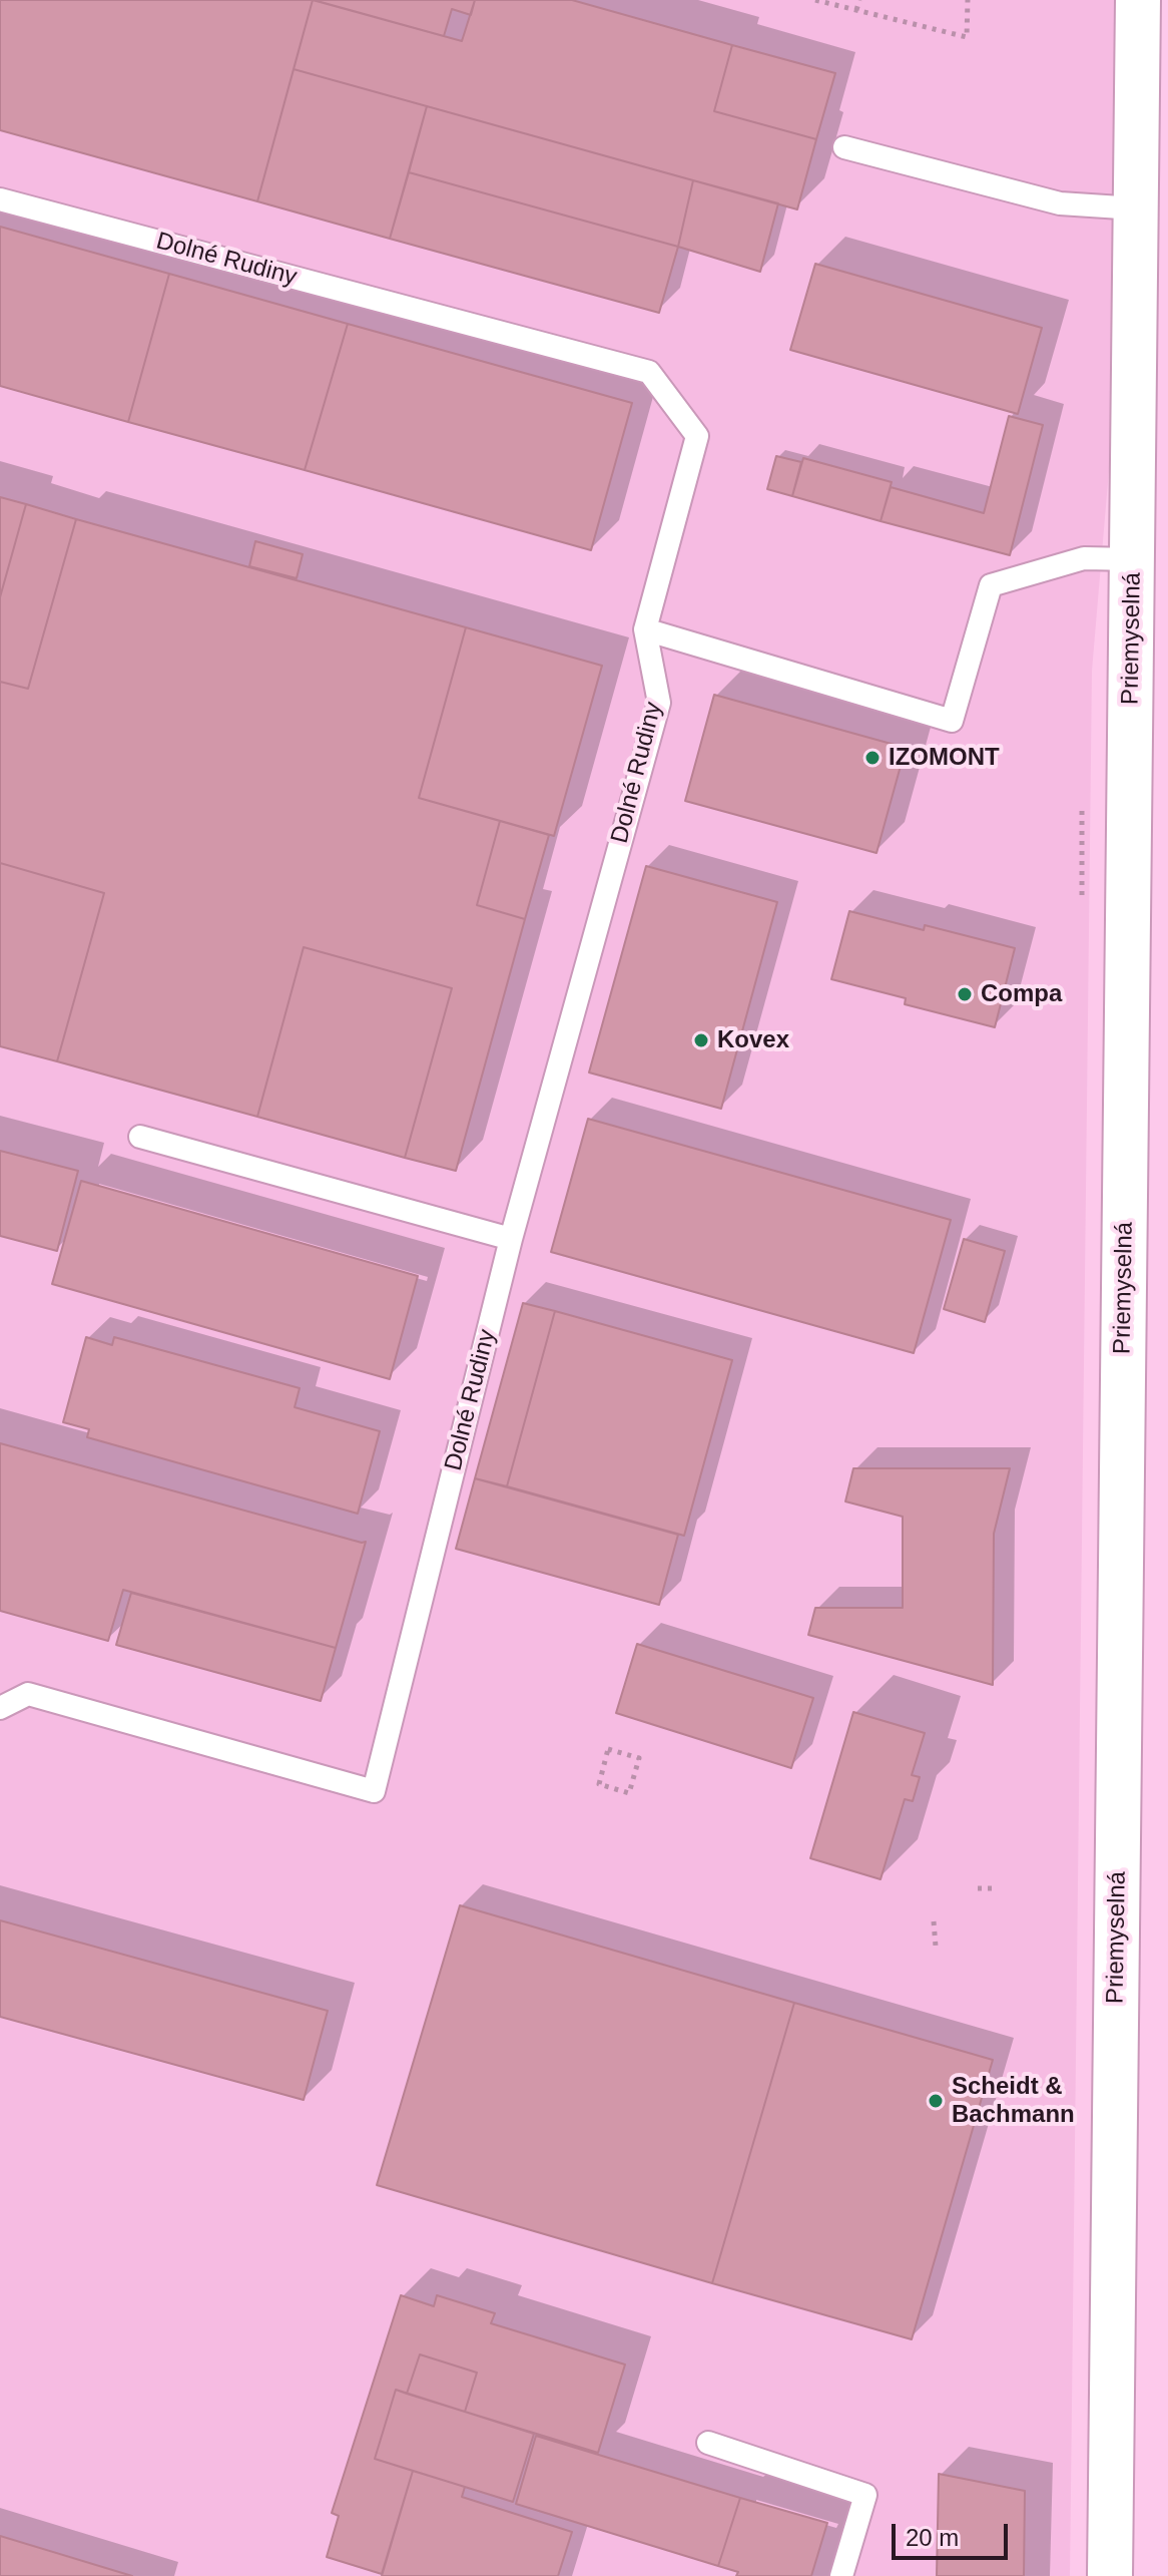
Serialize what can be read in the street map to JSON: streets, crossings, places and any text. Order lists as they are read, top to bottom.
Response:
{
  "streets": {
    "street": ["Priemyselná"],
    "lane": ["Dolné Rudiny"]
  },
  "places": [
    "IZOMONT",
    "Compa",
    "Kovex",
    "Scheidt & Bachmann"
  ],
  "scale_bar": "20 m"
}
